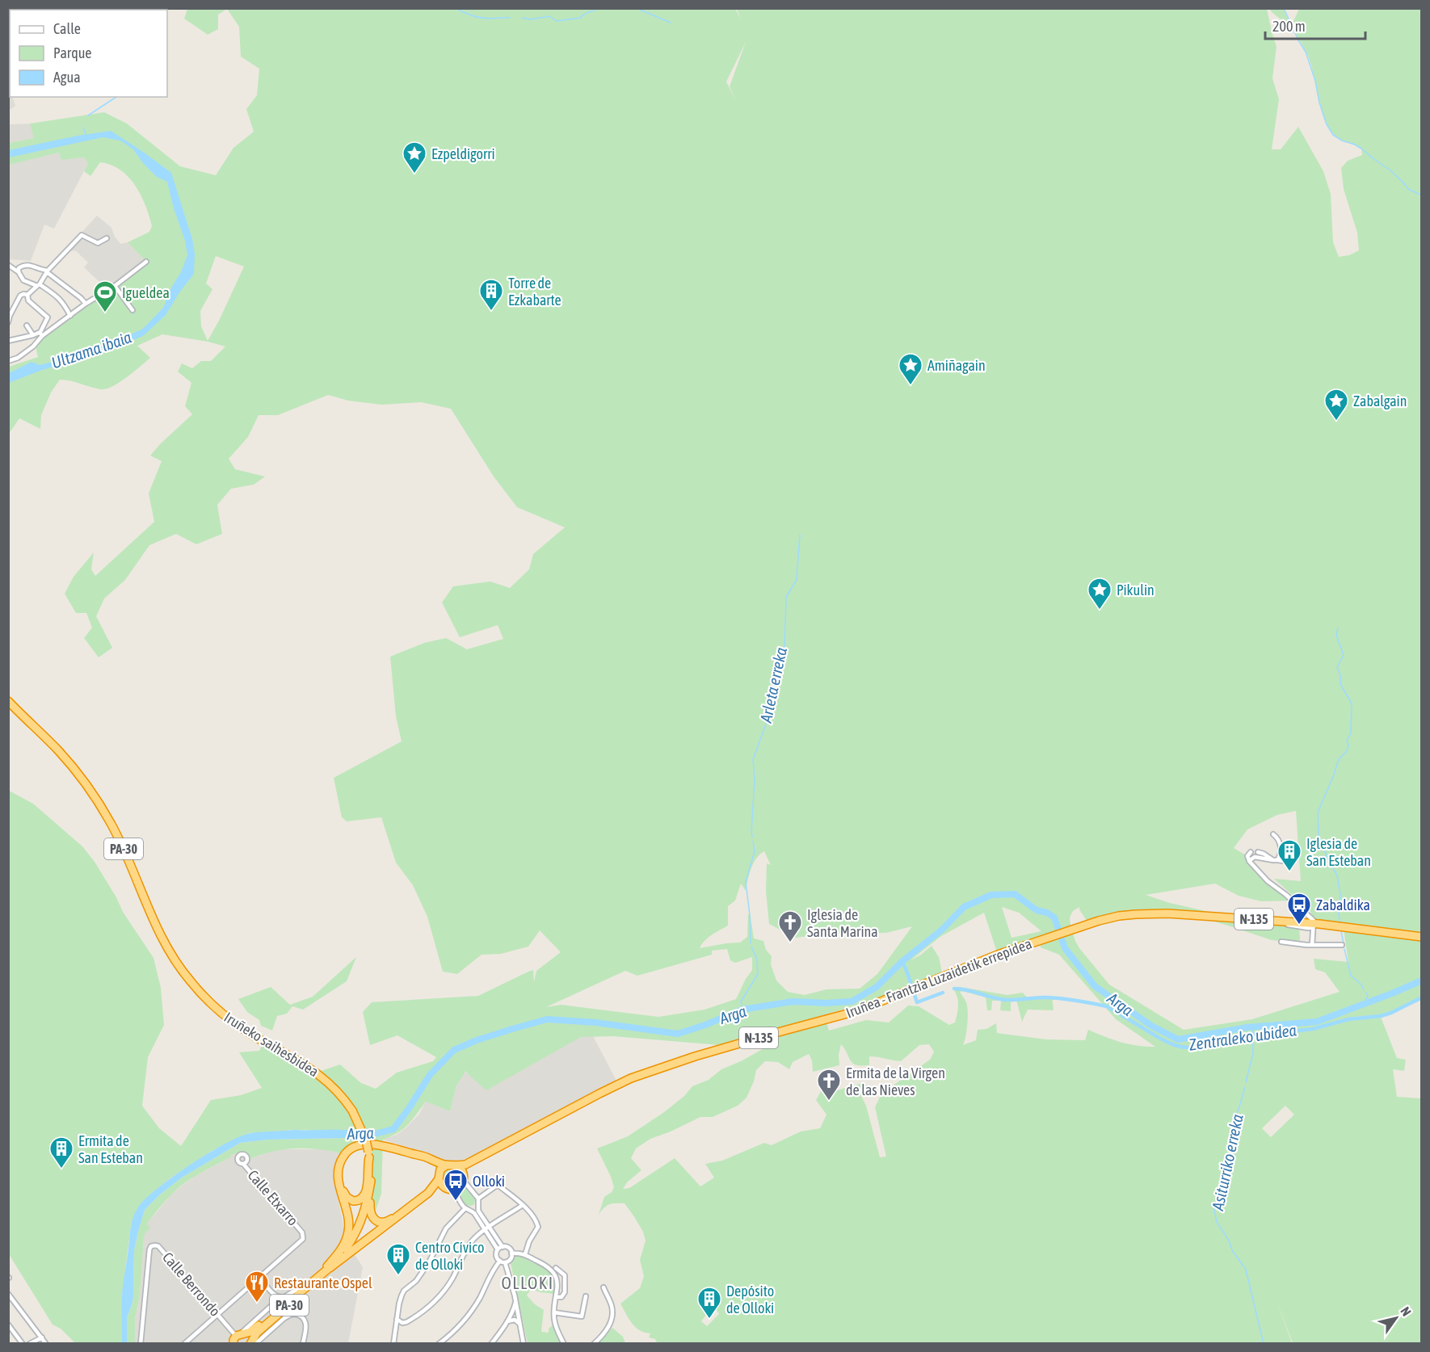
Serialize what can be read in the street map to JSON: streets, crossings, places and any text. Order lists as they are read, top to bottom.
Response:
{
  "streets": {
    "highway": [
      "PA-30",
      "N-135",
      "Iruñea - Frantzia Luzaidetik errepidea",
      "Iruñeko saihesbidea"
    ],
    "street": ["Calle Etxarro", "Calle Berrondo"]
  },
  "crossings": [
    ["PA-30", "Iruñeko saihesbidea"],
    ["PA-30", "Calle Berrondo"],
    ["N-135", "Iruñea - Frantzia Luzaidetik errepidea"]
  ],
  "districts": ["OLLOKI"],
  "water": [
    "Ultzama ibaia",
    "Arleta erreka",
    "Arga",
    "Zentraleko ubidea",
    "Asiturriko erreka"
  ],
  "places": {
    "place": [
      "Ezpeldigorri",
      "Amiñagain",
      "Zabalgain",
      "Pikulin"
    ],
    "building": [
      "Torre de Ezkabarte",
      "Iglesia de San Esteban",
      "Ermita de San Esteban",
      "Centro Cívico de Olloki",
      "Depósito de Olloki"
    ],
    "sports": ["Igueldea"],
    "bus stop": ["Zabaldika", "Olloki"],
    "church": ["Iglesia de Santa Marina", "Ermita de la Virgen de las Nieves"],
    "restaurant": ["Restaurante Ospel"]
  },
  "legend": ["Calle", "Parque", "Agua"],
  "scale_bar": "200 m",
  "north": "top right"
}
